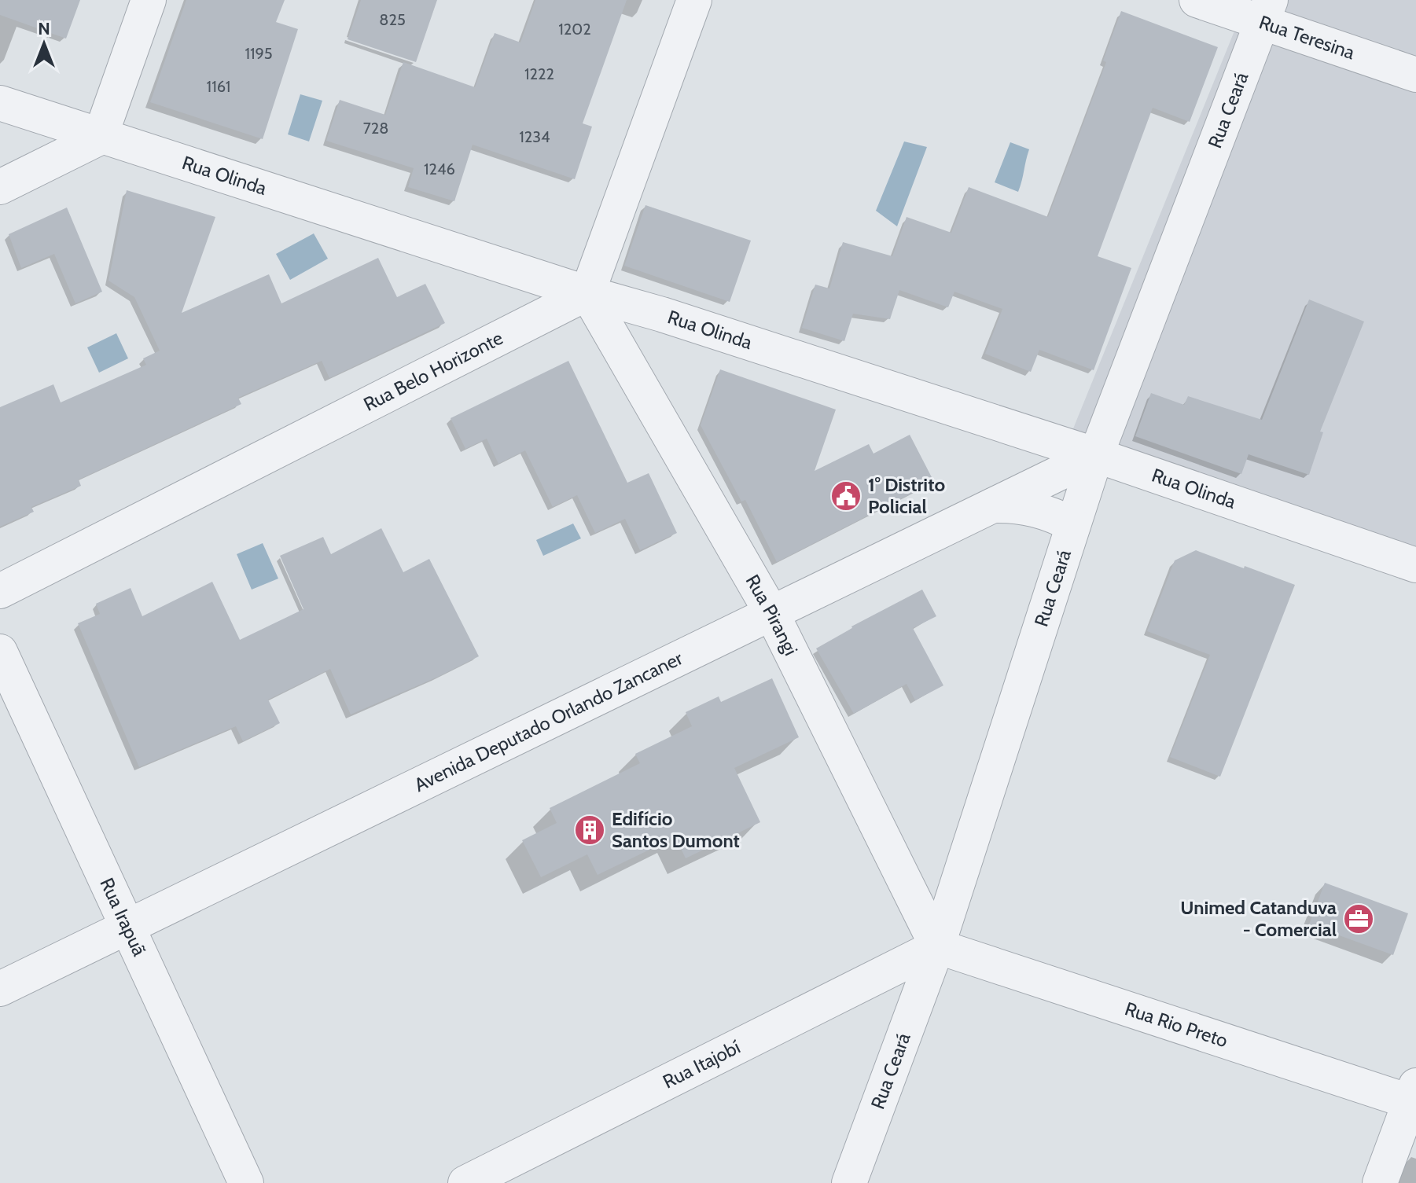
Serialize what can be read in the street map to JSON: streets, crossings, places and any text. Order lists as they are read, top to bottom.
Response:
{
  "streets": {
    "street": [
      "Rua Teresina",
      "Rua Ceará",
      "Rua Olinda",
      "Rua Belo Horizonte",
      "Rua Pirangi",
      "Avenida Deputado Orlando Zancaner",
      "Rua Irapuã",
      "Rua Rio Preto",
      "Rua Itajobí"
    ]
  },
  "crossings": [
    ["Rua Teresina", "Rua Ceará"],
    ["Rua Ceará", "Rua Olinda"],
    ["Rua Ceará", "Rua Pirangi"],
    ["Rua Ceará", "Avenida Deputado Orlando Zancaner"],
    ["Rua Ceará", "Rua Rio Preto"],
    ["Rua Ceará", "Rua Itajobí"],
    ["Rua Olinda", "Rua Belo Horizonte"],
    ["Rua Olinda", "Rua Pirangi"],
    ["Rua Olinda", "Avenida Deputado Orlando Zancaner"],
    ["Rua Belo Horizonte", "Rua Pirangi"],
    ["Rua Pirangi", "Avenida Deputado Orlando Zancaner"],
    ["Rua Pirangi", "Rua Rio Preto"],
    ["Rua Pirangi", "Rua Itajobí"],
    ["Avenida Deputado Orlando Zancaner", "Rua Irapuã"],
    ["Rua Rio Preto", "Rua Itajobí"]
  ],
  "places": {
    "public building": ["1° Distrito Policial"],
    "building": ["Edifício Santos Dumont"],
    "office": ["Unimed Catanduva - Comercial"]
  },
  "house_numbers": [
    "825",
    "1202",
    "1195",
    "1222",
    "1161",
    "728",
    "1234",
    "1246"
  ],
  "north": "top"
}
